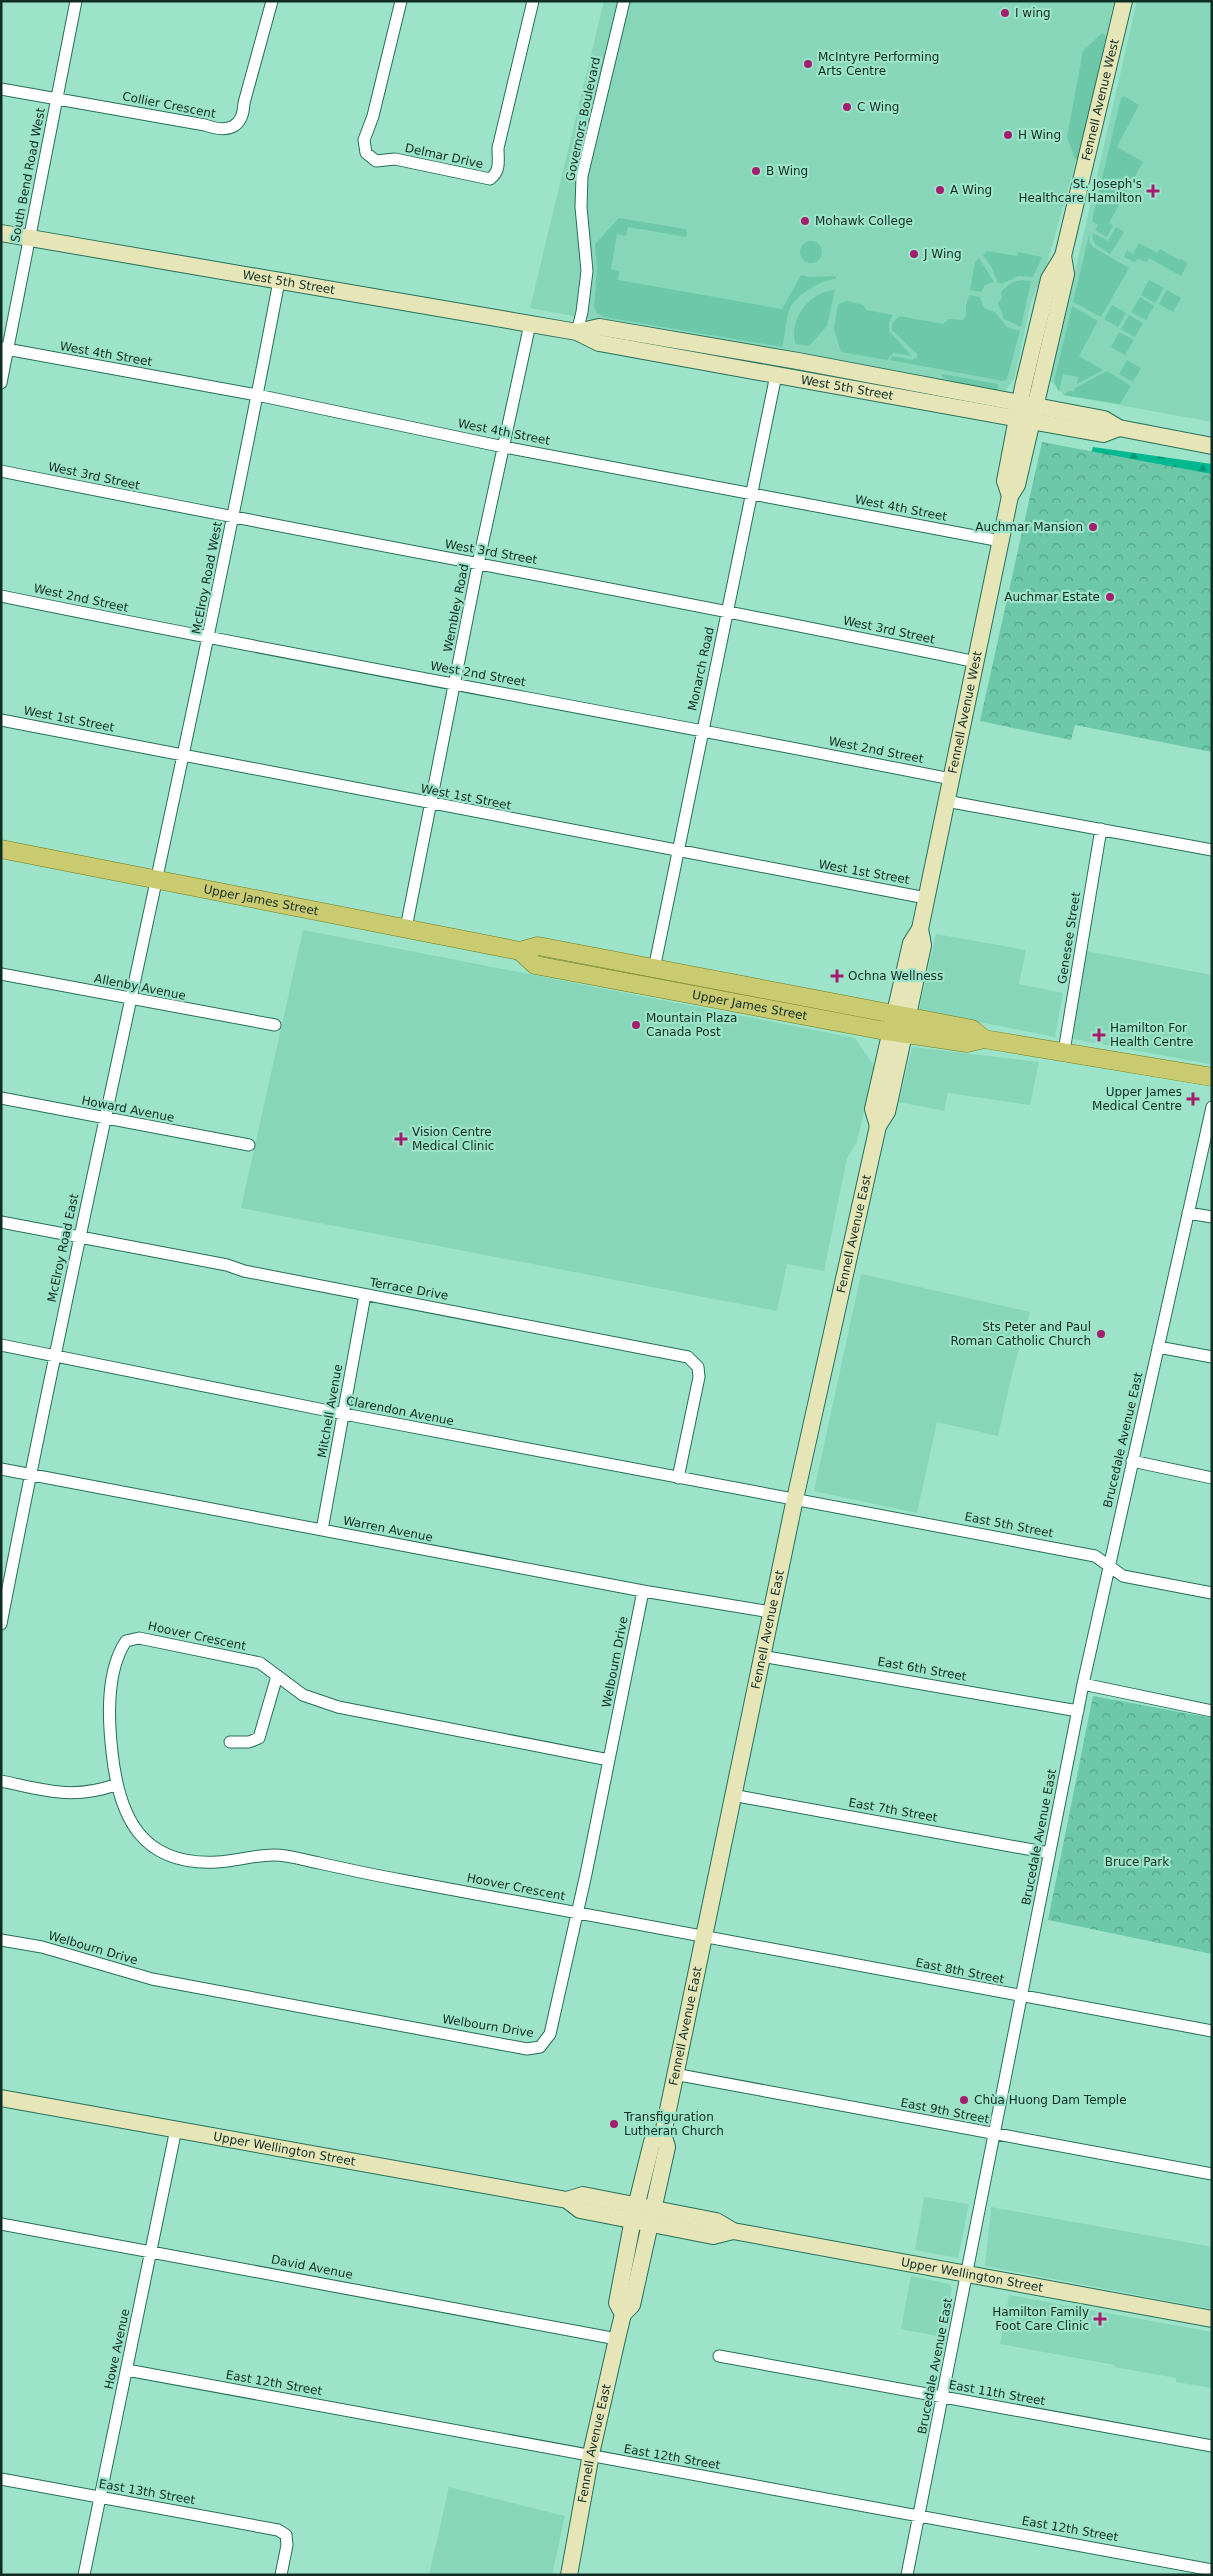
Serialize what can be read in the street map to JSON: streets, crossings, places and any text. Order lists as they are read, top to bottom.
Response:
{
  "streets": {
    "main road": [
      "Fennell Avenue West",
      "West 5th Street",
      "Upper James Street",
      "Fennell Avenue East",
      "Upper Wellington Street"
    ],
    "street": [
      "Collier Crescent",
      "Governors Boulevard",
      "Delmar Drive",
      "South Bend Road West",
      "West 4th Street",
      "West 3rd Street",
      "McElroy Road West",
      "West 2nd Street",
      "Wembley Road",
      "Monarch Road",
      "West 1st Street",
      "Genesee Street",
      "Allenby Avenue",
      "Howard Avenue",
      "McElroy Road East",
      "Terrace Drive",
      "Mitchell Avenue",
      "Clarendon Avenue",
      "Brucedale Avenue East",
      "East 5th Street",
      "Warren Avenue",
      "Hoover Crescent",
      "Welbourn Drive",
      "East 6th Street",
      "East 7th Street",
      "East 8th Street",
      "East 9th Street",
      "David Avenue",
      "Howe Avenue",
      "East 12th Street",
      "East 11th Street",
      "East 13th Street"
    ]
  },
  "crossings": [
    ["Fennell Avenue West", "West 5th Street"],
    ["Fennell Avenue West", "West 4th Street"],
    ["Fennell Avenue West", "West 3rd Street"],
    ["Fennell Avenue West", "West 2nd Street"],
    ["Fennell Avenue West", "West 1st Street"],
    ["Fennell Avenue West", "Upper James Street"],
    ["Fennell Avenue West", "Fennell Avenue East"],
    ["Collier Crescent", "South Bend Road West"],
    ["Governors Boulevard", "West 5th Street"],
    ["South Bend Road West", "West 5th Street"],
    ["South Bend Road West", "West 4th Street"],
    ["West 5th Street", "McElroy Road West"],
    ["West 5th Street", "Wembley Road"],
    ["West 5th Street", "Monarch Road"],
    ["West 4th Street", "McElroy Road West"],
    ["West 4th Street", "Wembley Road"],
    ["West 4th Street", "Monarch Road"],
    ["West 3rd Street", "McElroy Road West"],
    ["West 3rd Street", "Wembley Road"],
    ["West 3rd Street", "Monarch Road"],
    ["McElroy Road West", "West 2nd Street"],
    ["McElroy Road West", "West 1st Street"],
    ["McElroy Road West", "Upper James Street"],
    ["McElroy Road West", "McElroy Road East"],
    ["West 2nd Street", "Wembley Road"],
    ["West 2nd Street", "Monarch Road"],
    ["Wembley Road", "West 1st Street"],
    ["Wembley Road", "Upper James Street"],
    ["Monarch Road", "West 1st Street"],
    ["Monarch Road", "Upper James Street"],
    ["Upper James Street", "Genesee Street"],
    ["Upper James Street", "Fennell Avenue East"],
    ["Upper James Street", "McElroy Road East"],
    ["Allenby Avenue", "McElroy Road East"],
    ["Howard Avenue", "McElroy Road East"],
    ["Fennell Avenue East", "Clarendon Avenue"],
    ["Fennell Avenue East", "East 5th Street"],
    ["Fennell Avenue East", "Warren Avenue"],
    ["Fennell Avenue East", "Hoover Crescent"],
    ["Fennell Avenue East", "East 6th Street"],
    ["Fennell Avenue East", "East 7th Street"],
    ["Fennell Avenue East", "East 8th Street"],
    ["Fennell Avenue East", "East 9th Street"],
    ["Fennell Avenue East", "Upper Wellington Street"],
    ["Fennell Avenue East", "David Avenue"],
    ["Fennell Avenue East", "East 12th Street"],
    ["McElroy Road East", "Terrace Drive"],
    ["McElroy Road East", "Clarendon Avenue"],
    ["McElroy Road East", "Warren Avenue"],
    ["Terrace Drive", "Mitchell Avenue"],
    ["Terrace Drive", "Clarendon Avenue"],
    ["Mitchell Avenue", "Clarendon Avenue"],
    ["Mitchell Avenue", "Warren Avenue"],
    ["Clarendon Avenue", "East 5th Street"],
    ["Brucedale Avenue East", "East 5th Street"],
    ["Brucedale Avenue East", "East 6th Street"],
    ["Brucedale Avenue East", "East 7th Street"],
    ["Brucedale Avenue East", "East 8th Street"],
    ["Brucedale Avenue East", "East 9th Street"],
    ["Brucedale Avenue East", "Upper Wellington Street"],
    ["Brucedale Avenue East", "East 12th Street"],
    ["Brucedale Avenue East", "East 11th Street"],
    ["Warren Avenue", "Welbourn Drive"],
    ["Hoover Crescent", "Welbourn Drive"],
    ["Hoover Crescent", "East 8th Street"],
    ["Upper Wellington Street", "Howe Avenue"],
    ["David Avenue", "Howe Avenue"],
    ["Howe Avenue", "East 12th Street"],
    ["Howe Avenue", "East 13th Street"]
  ],
  "parks": ["Bruce Park"],
  "places": {
    "other": [
      "I wing",
      "McIntyre Performing Arts Centre",
      "C Wing",
      "H Wing",
      "B Wing",
      "A Wing",
      "Mohawk College",
      "J Wing",
      "Auchmar Mansion",
      "Auchmar Estate",
      "Mountain Plaza Canada Post",
      "Sts Peter and Paul Roman Catholic Church",
      "Chùa Huong Dam Temple",
      "Transfiguration Lutheran Church"
    ],
    "health": [
      "St. Joseph's Healthcare Hamilton",
      "Ochna Wellness",
      "Hamilton For Health Centre",
      "Upper James Medical Centre",
      "Vision Centre Medical Clinic",
      "Hamilton Family Foot Care Clinic"
    ]
  }
}
